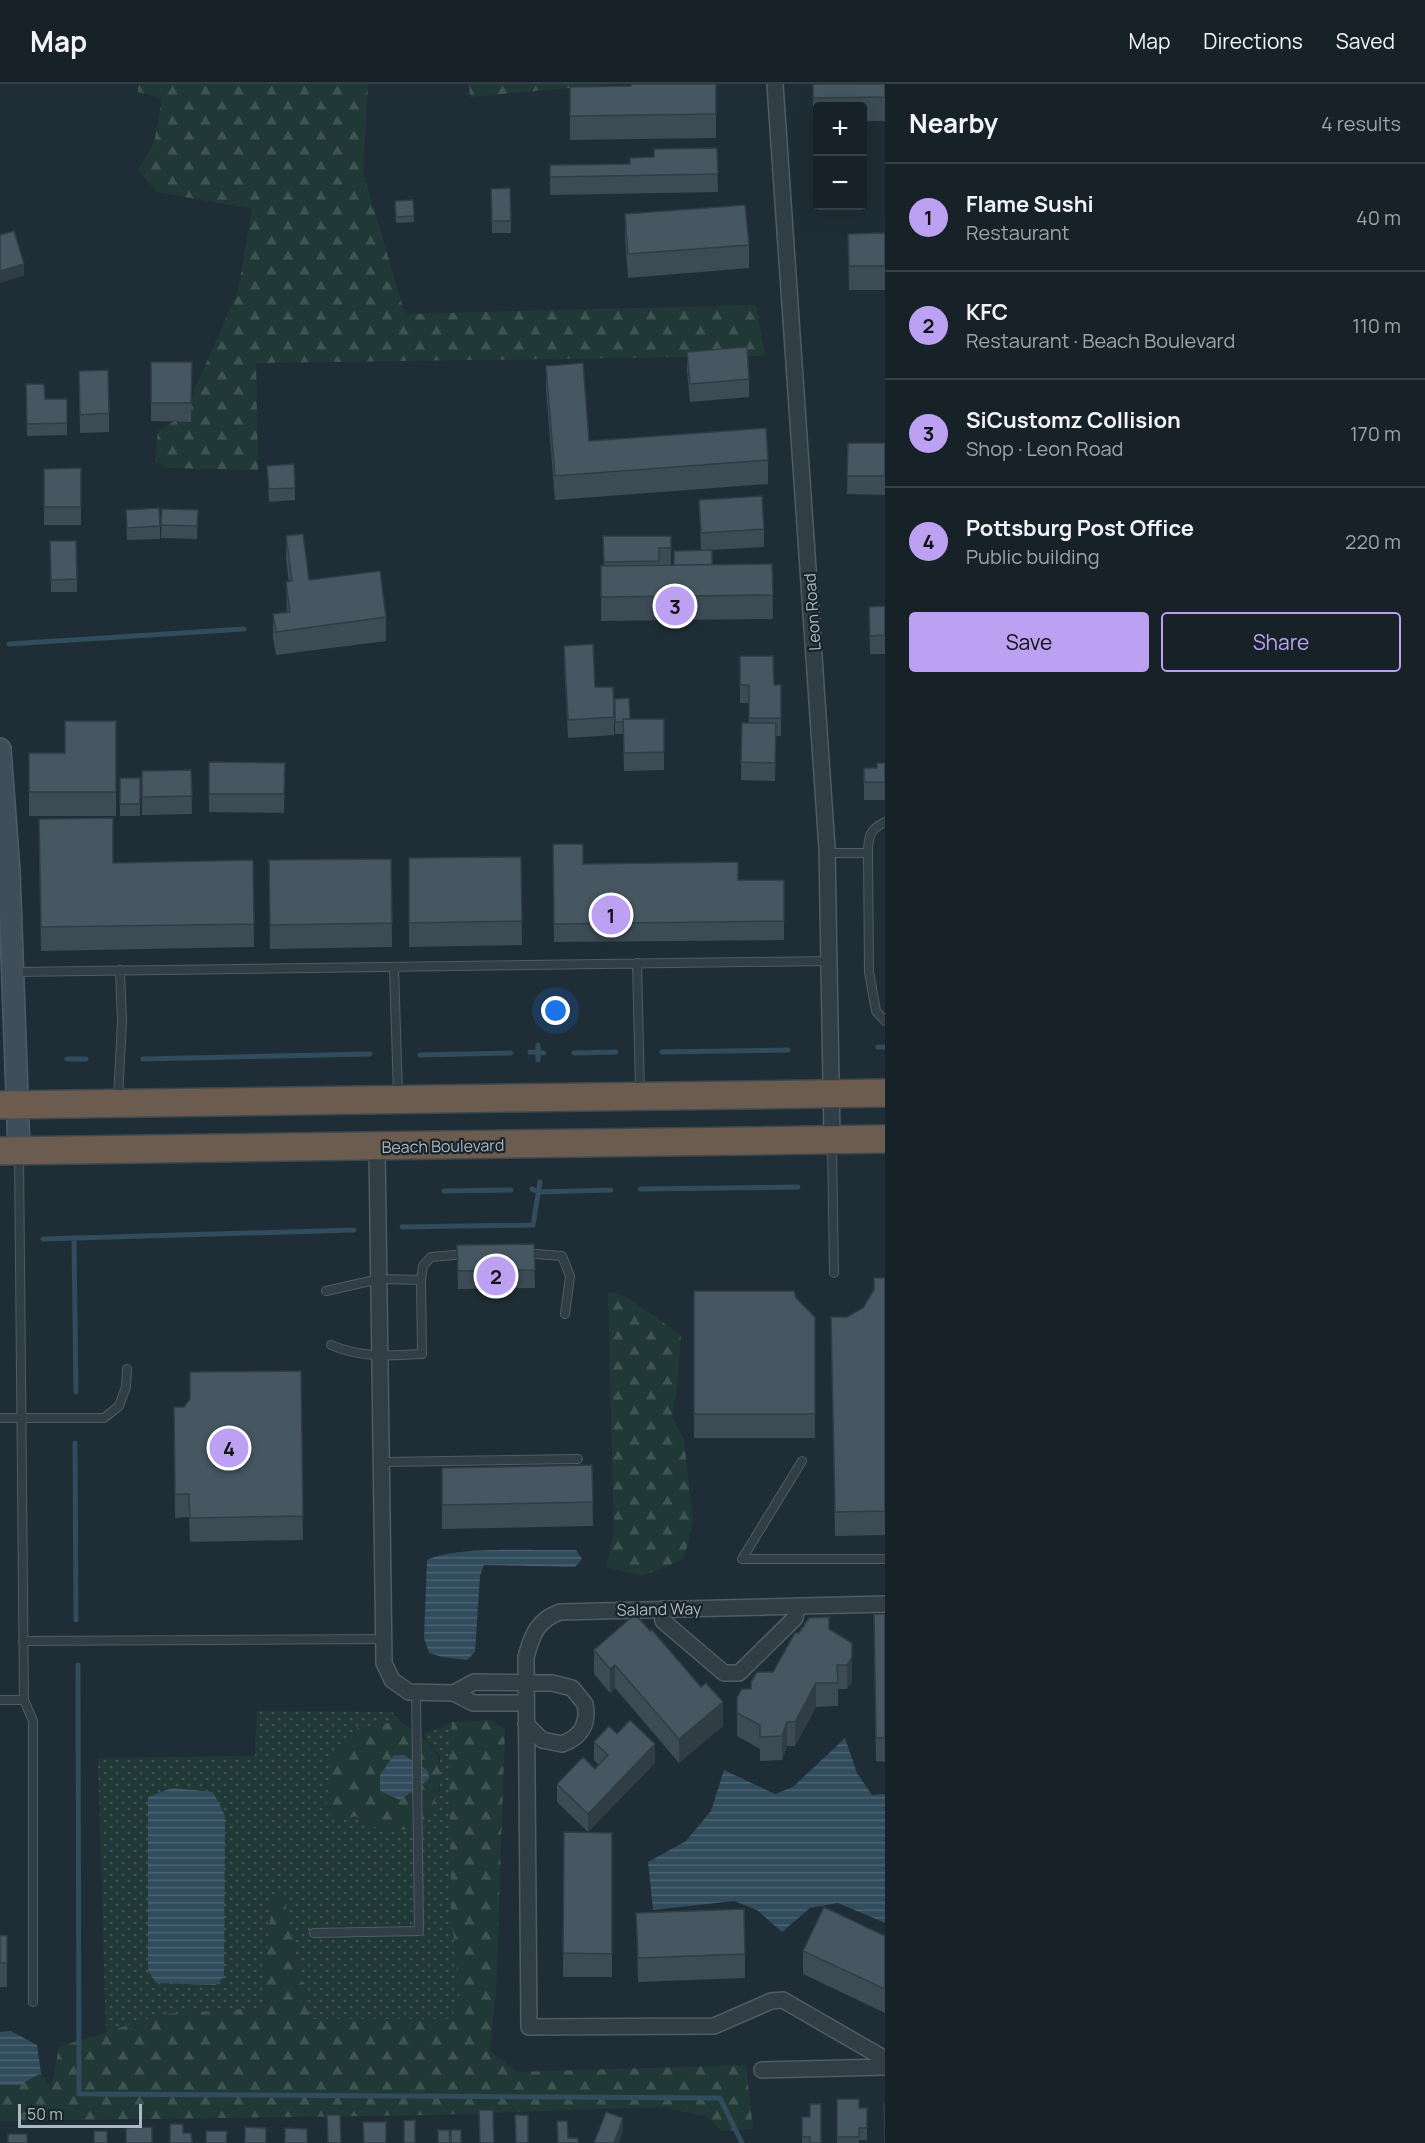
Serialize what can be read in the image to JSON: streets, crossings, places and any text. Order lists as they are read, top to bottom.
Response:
{
  "streets": {
    "highway": ["Beach Boulevard"],
    "street": ["Leon Road", "Saland Way"]
  },
  "crossings": [
    ["Leon Road", "Beach Boulevard"]
  ],
  "scale_bar": "50 m",
  "page": {
    "header": "Map",
    "nav": ["Map", "Directions", "Saved"],
    "heading": ["Nearby", "4 results"],
    "map_buttons": ["+", "−"],
    "list": [
      {
        "mark": "1",
        "name": "Flame Sushi",
        "note": "Restaurant",
        "value": "40 m"
      },
      {
        "mark": "2",
        "name": "KFC",
        "note": "Restaurant · Beach Boulevard",
        "value": "110 m"
      },
      {
        "mark": "3",
        "name": "SiCustomz Collision",
        "note": "Shop · Leon Road",
        "value": "170 m"
      },
      {
        "mark": "4",
        "name": "Pottsburg Post Office",
        "note": "Public building",
        "value": "220 m"
      }
    ],
    "pins": [
      "3",
      "1",
      "2",
      "4"
    ],
    "buttons": ["Save", "Share"],
    "scale": "50 m"
  }
}
